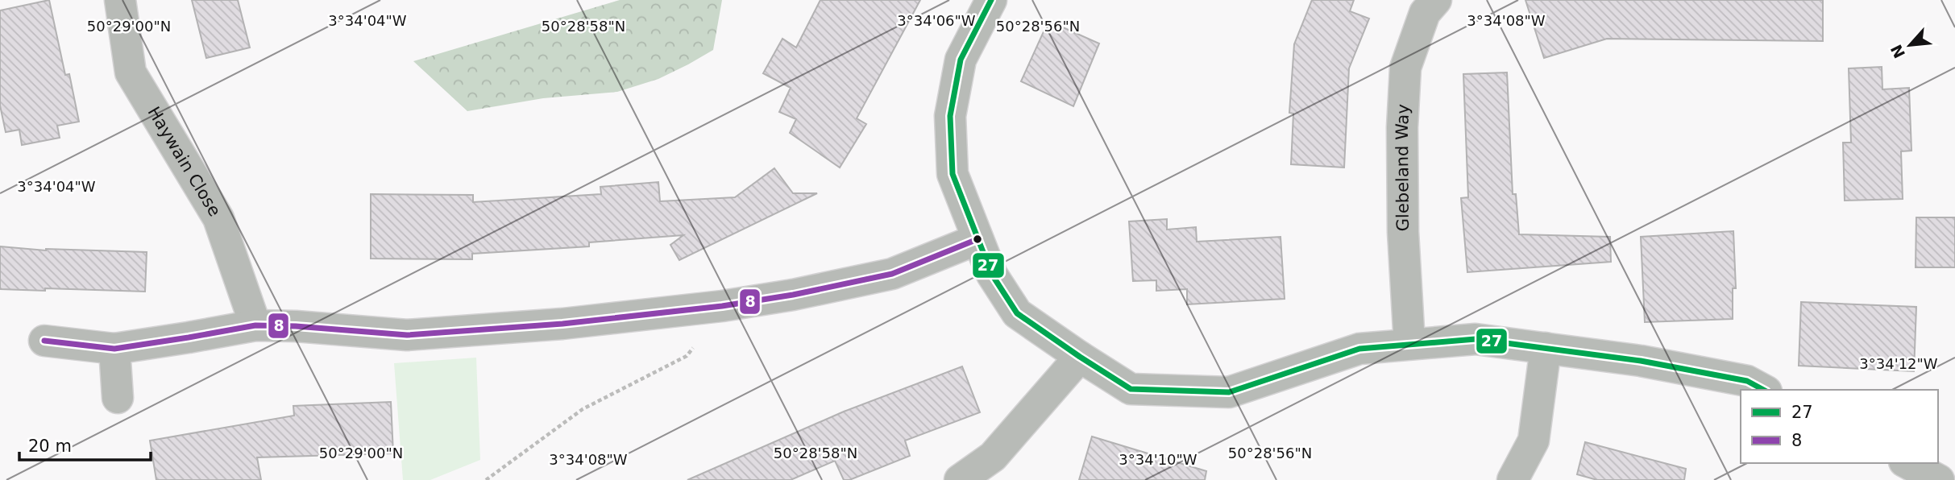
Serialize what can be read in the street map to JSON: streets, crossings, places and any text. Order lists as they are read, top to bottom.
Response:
{
  "streets": {
    "street": ["Haywain Close", "Glebeland Way"]
  },
  "lines": ["transit line 27", "transit line 8"],
  "legend": ["27", "8"],
  "scale_bar": "20 m",
  "north": "bottom left",
  "coordinates": [
    "3°34'04\"W",
    "3°34'06\"W",
    "3°34'08\"W",
    "50°29'00\"N",
    "50°28'58\"N",
    "50°28'56\"N",
    "3°34'12\"W",
    "3°34'10\"W"
  ]
}
